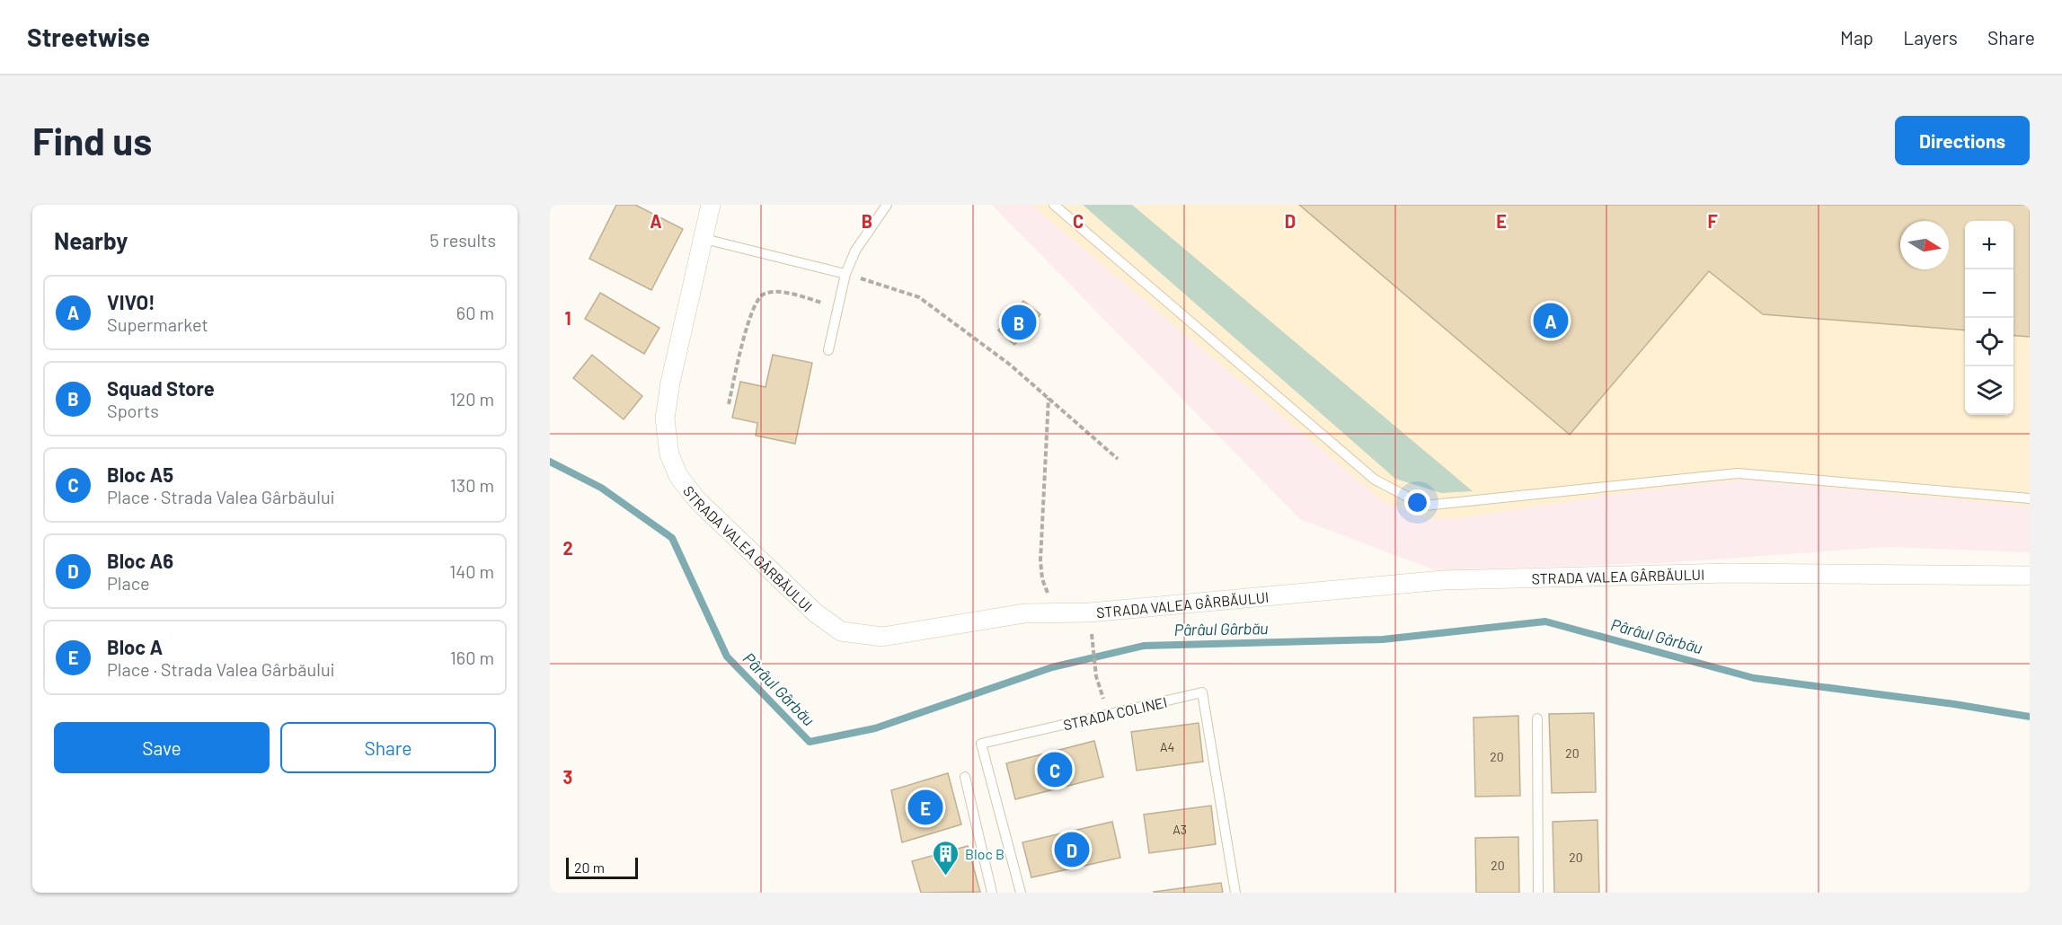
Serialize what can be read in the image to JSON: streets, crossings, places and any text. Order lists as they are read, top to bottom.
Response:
{
  "streets": {
    "street": ["STRADA VALEA GÂRBĂULUI"],
    "lane": ["STRADA COLINEI"]
  },
  "water": ["Pârâul Gârbău"],
  "places": {
    "building": ["Bloc B"]
  },
  "house_numbers": [
    "A4",
    "20",
    "20",
    "A3",
    "20",
    "20"
  ],
  "scale_bar": "20 m",
  "north": "right",
  "page": {
    "header": "Streetwise",
    "nav": ["Map", "Layers", "Share"],
    "buttons": [
      "Directions",
      ["Save", "Share"]
    ],
    "title": "Find us",
    "heading": ["Nearby", "5 results"],
    "map_buttons": ["+", "−"],
    "list": [
      {
        "mark": "A",
        "name": "VIVO!",
        "note": "Supermarket",
        "value": "60 m"
      },
      {
        "mark": "B",
        "name": "Squad Store",
        "note": "Sports",
        "value": "120 m"
      },
      {
        "mark": "C",
        "name": "Bloc A5",
        "note": "Place · Strada Valea Gârbăului",
        "value": "130 m"
      },
      {
        "mark": "D",
        "name": "Bloc A6",
        "note": "Place",
        "value": "140 m"
      },
      {
        "mark": "E",
        "name": "Bloc A",
        "note": "Place · Strada Valea Gârbăului",
        "value": "160 m"
      }
    ],
    "pins": [
      "A",
      "B",
      "C",
      "E",
      "D"
    ],
    "scale": "20 m"
  },
  "grid": {
    "columns": [
      "A",
      "B",
      "C",
      "D",
      "E",
      "F"
    ],
    "rows": ["1", "2", "3"]
  }
}
